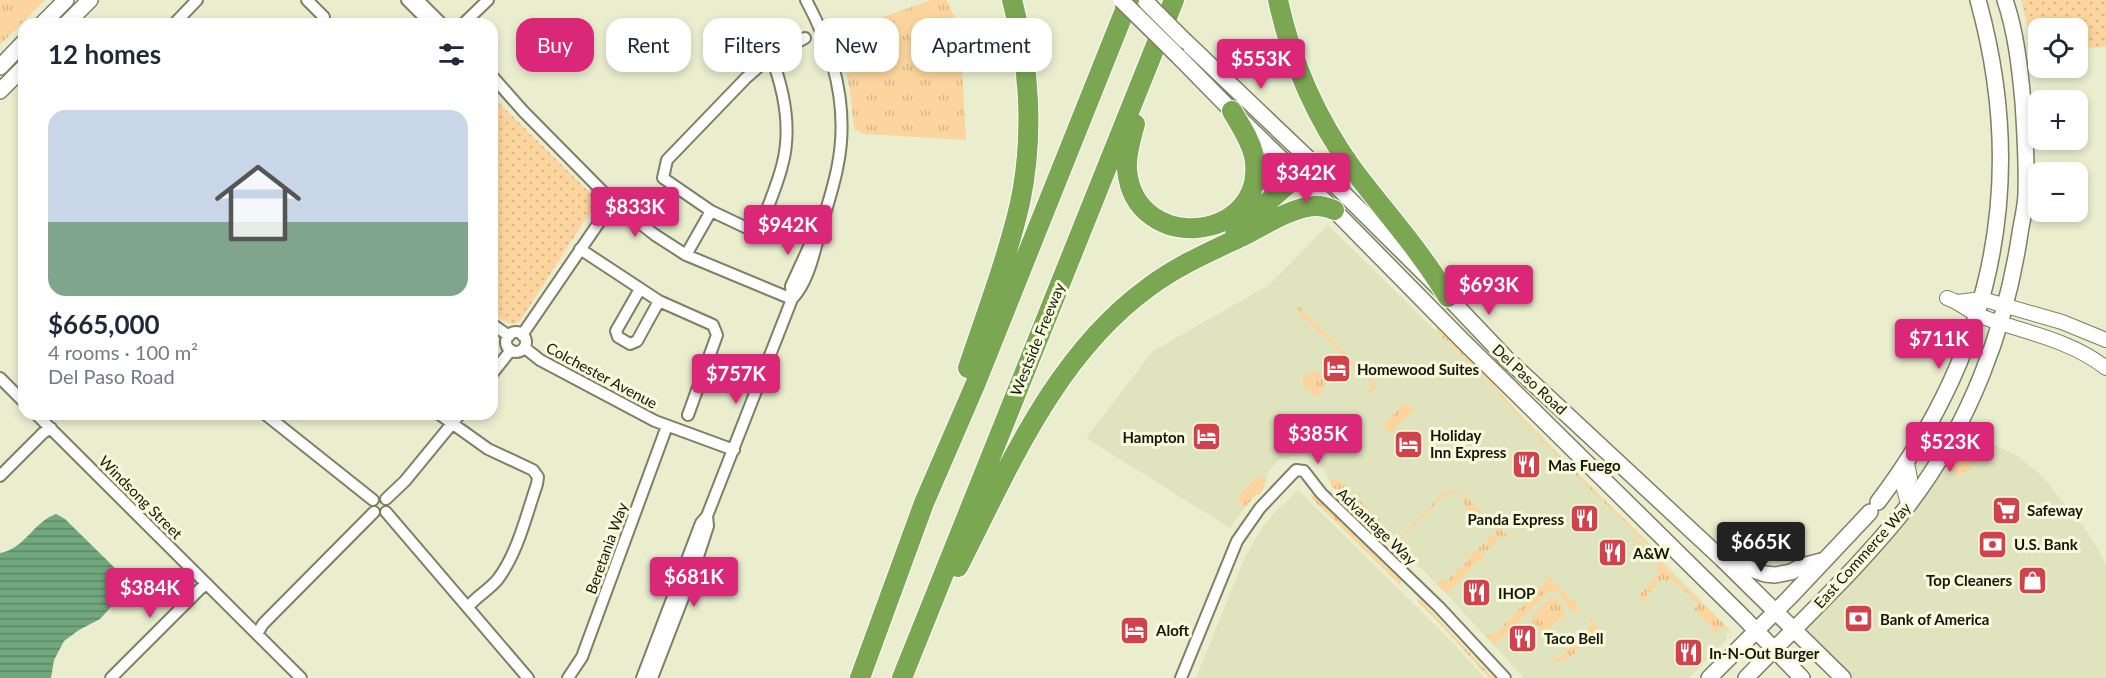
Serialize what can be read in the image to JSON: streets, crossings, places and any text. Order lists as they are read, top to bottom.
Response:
{
  "streets": {
    "highway": ["Westside Freeway"],
    "main road": ["Del Paso Road", "East Commerce Way"],
    "street": [
      "Colchester Avenue",
      "Windsong Street",
      "Advantage Way",
      "Beretania Way"
    ]
  },
  "crossings": [
    ["Colchester Avenue", "Beretania Way"],
    ["Del Paso Road", "East Commerce Way"]
  ],
  "places": {
    "hotel": [
      "Homewood Suites",
      "Hampton",
      "Holiday Inn Express",
      "Aloft"
    ],
    "restaurant": [
      "Mas Fuego",
      "Panda Express",
      "A&W",
      "IHOP",
      "Taco Bell",
      "In-N-Out Burger"
    ],
    "supermarket": ["Safeway"],
    "bank": ["U.S. Bank", "Bank of America"],
    "shop": ["Top Cleaners"]
  },
  "page": {
    "map_buttons": ["+", "−"],
    "chip": [
      "Buy",
      "Rent",
      "Filters",
      "New",
      "Apartment"
    ],
    "heading": "12 homes",
    "price": [
      "$553K",
      "$342K",
      "$833K",
      "$942K",
      "$693K",
      "$711K",
      "$757K",
      "$385K",
      "$523K",
      "$665K",
      "$681K",
      "$384K"
    ],
    "list": [
      {
        "name": "$665,000",
        "note": "4 rooms · 100 m² · Del Paso Road"
      }
    ]
  }
}
